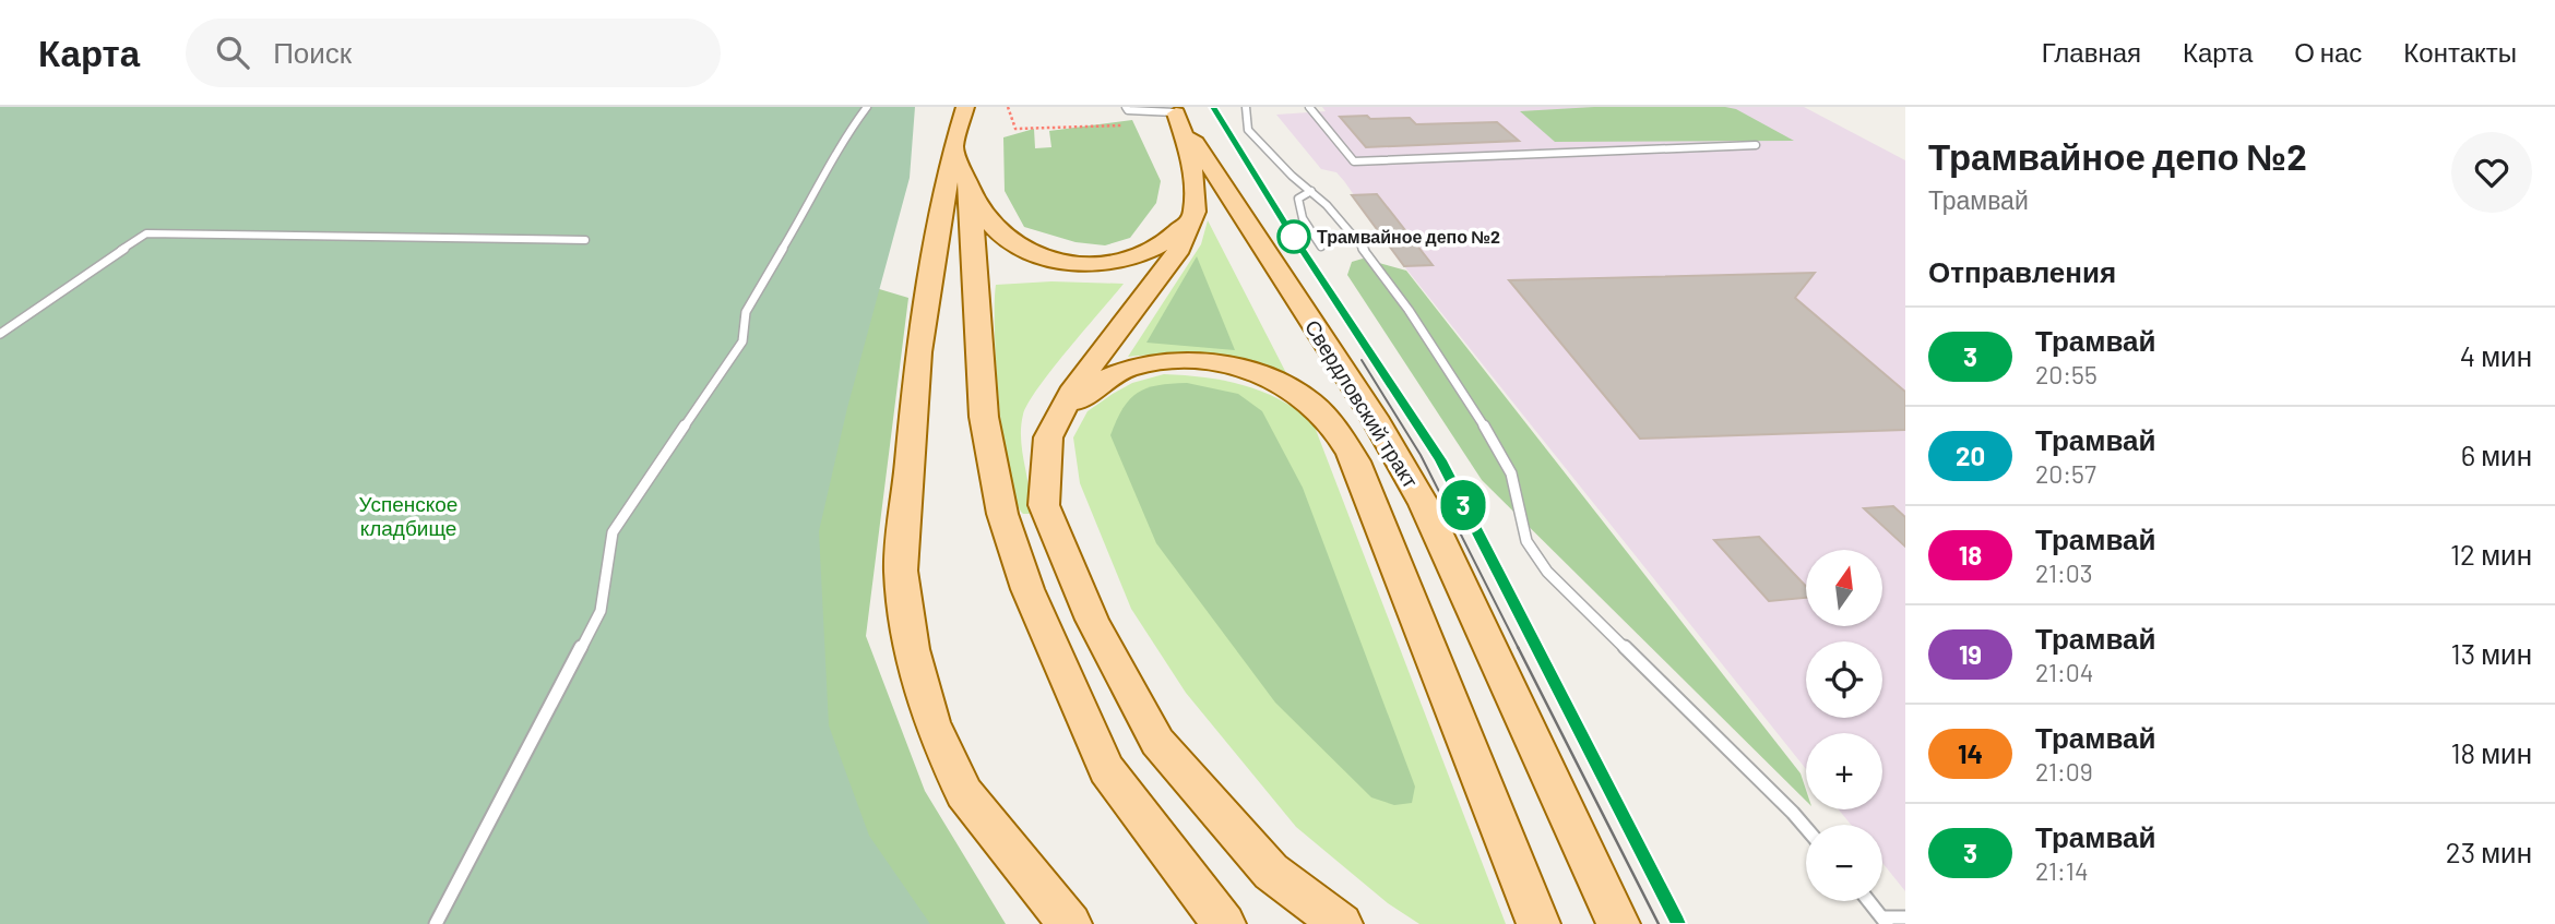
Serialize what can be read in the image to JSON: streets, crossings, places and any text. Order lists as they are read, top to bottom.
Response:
{
  "streets": {
    "main road": ["Свердловский тракт"]
  },
  "parks": ["Успенское кладбище"],
  "places": ["Трамвайное депо №2"],
  "lines": ["tram line 3"],
  "north": "top",
  "page": {
    "header": "Карта",
    "search": "Поиск",
    "nav": [
      "Главная",
      "Карта",
      "О нас",
      "Контакты"
    ],
    "on_map": "3",
    "heading": [
      ["Трамвайное депо №2", "Трамвай"],
      "Отправления"
    ],
    "list": [
      {
        "mark": "3",
        "name": "Трамвай",
        "note": "20:55",
        "value": "4 мин"
      },
      {
        "mark": "20",
        "name": "Трамвай",
        "note": "20:57",
        "value": "6 мин"
      },
      {
        "mark": "18",
        "name": "Трамвай",
        "note": "21:03",
        "value": "12 мин"
      },
      {
        "mark": "19",
        "name": "Трамвай",
        "note": "21:04",
        "value": "13 мин"
      },
      {
        "mark": "14",
        "name": "Трамвай",
        "note": "21:09",
        "value": "18 мин"
      },
      {
        "mark": "3",
        "name": "Трамвай",
        "note": "21:14",
        "value": "23 мин"
      }
    ],
    "map_buttons": ["+", "−"]
  }
}
